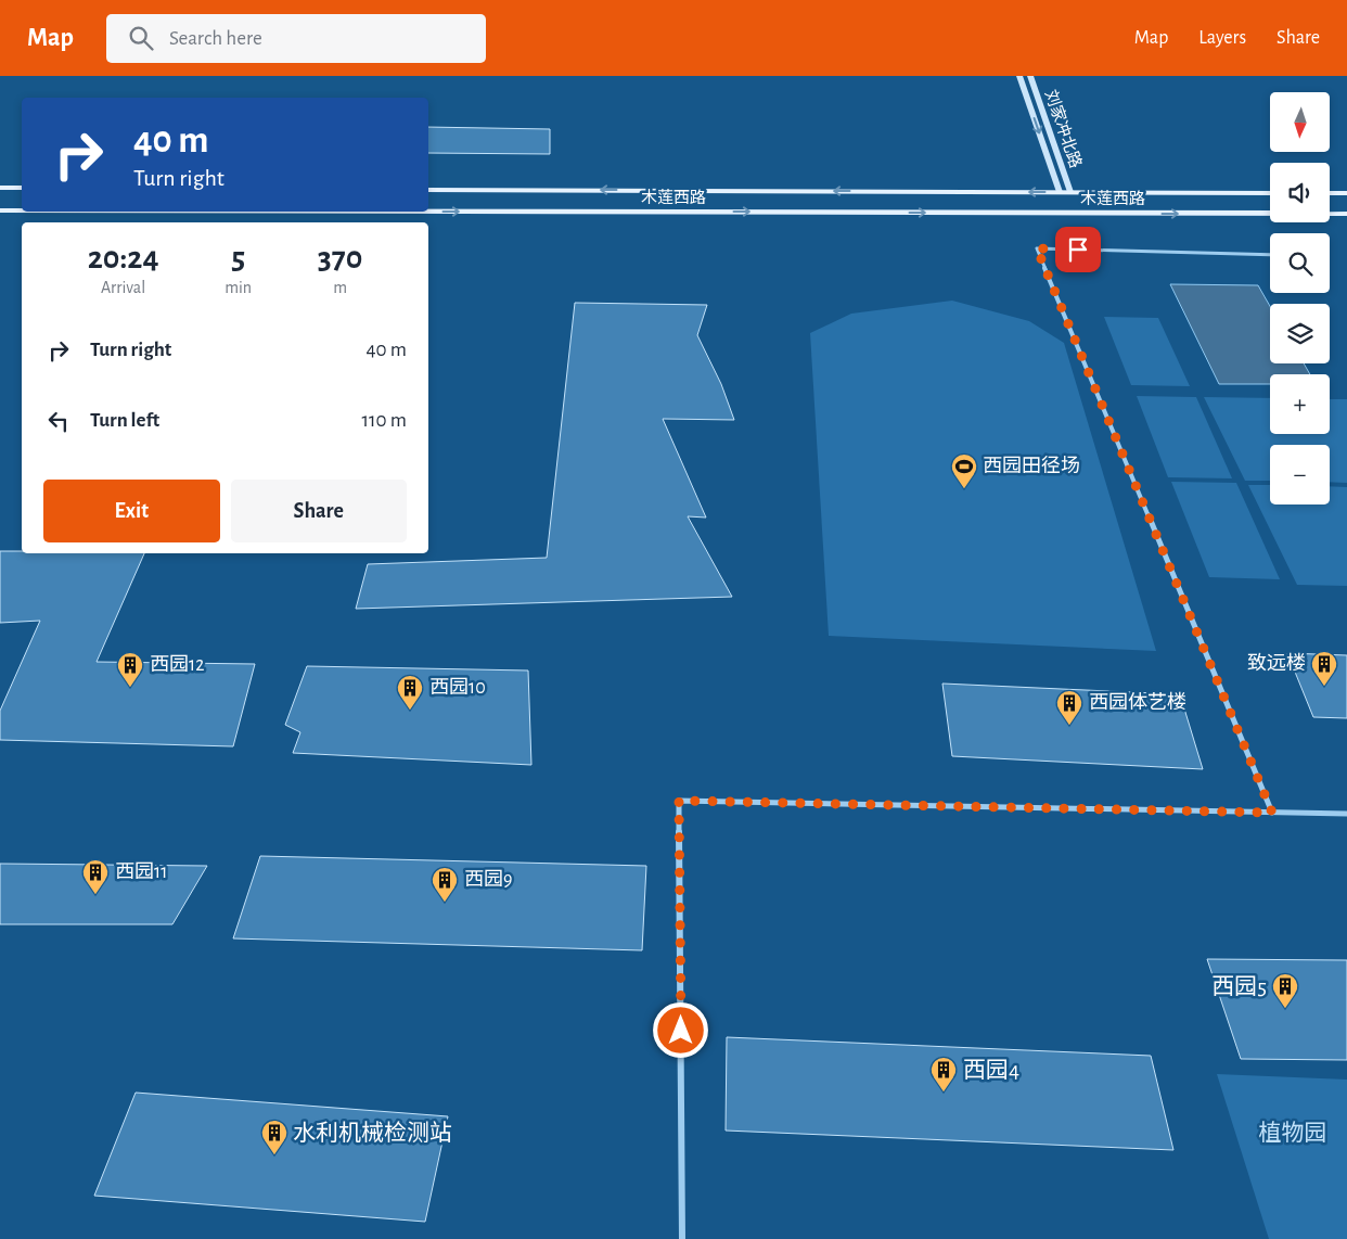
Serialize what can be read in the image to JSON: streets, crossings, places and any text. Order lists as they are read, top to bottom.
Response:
{
  "streets": {
    "main road": ["刘家冲北路", "木莲西路"]
  },
  "crossings": [
    ["刘家冲北路", "木莲西路"]
  ],
  "parks": ["植物园"],
  "places": {
    "sports": ["西园田径场"],
    "building": [
      "致远楼",
      "西园12",
      "西园10",
      "西园体艺楼",
      "西园11",
      "西园9",
      "西园5",
      "西园4",
      "水利机械检测站"
    ]
  },
  "north": "bottom",
  "page": {
    "header": "Map",
    "search": "Search here",
    "nav": ["Map", "Layers", "Share"],
    "map_buttons": ["+", "−"],
    "turn": ["40 m", "Turn right"],
    "eta": [
      "20:24",
      "Arrival",
      "5",
      "min",
      "370",
      "m"
    ],
    "list": [
      {
        "name": "Turn right",
        "value": "40 m"
      },
      {
        "name": "Turn left",
        "value": "110 m"
      }
    ],
    "buttons": ["Exit", "Share"]
  }
}
